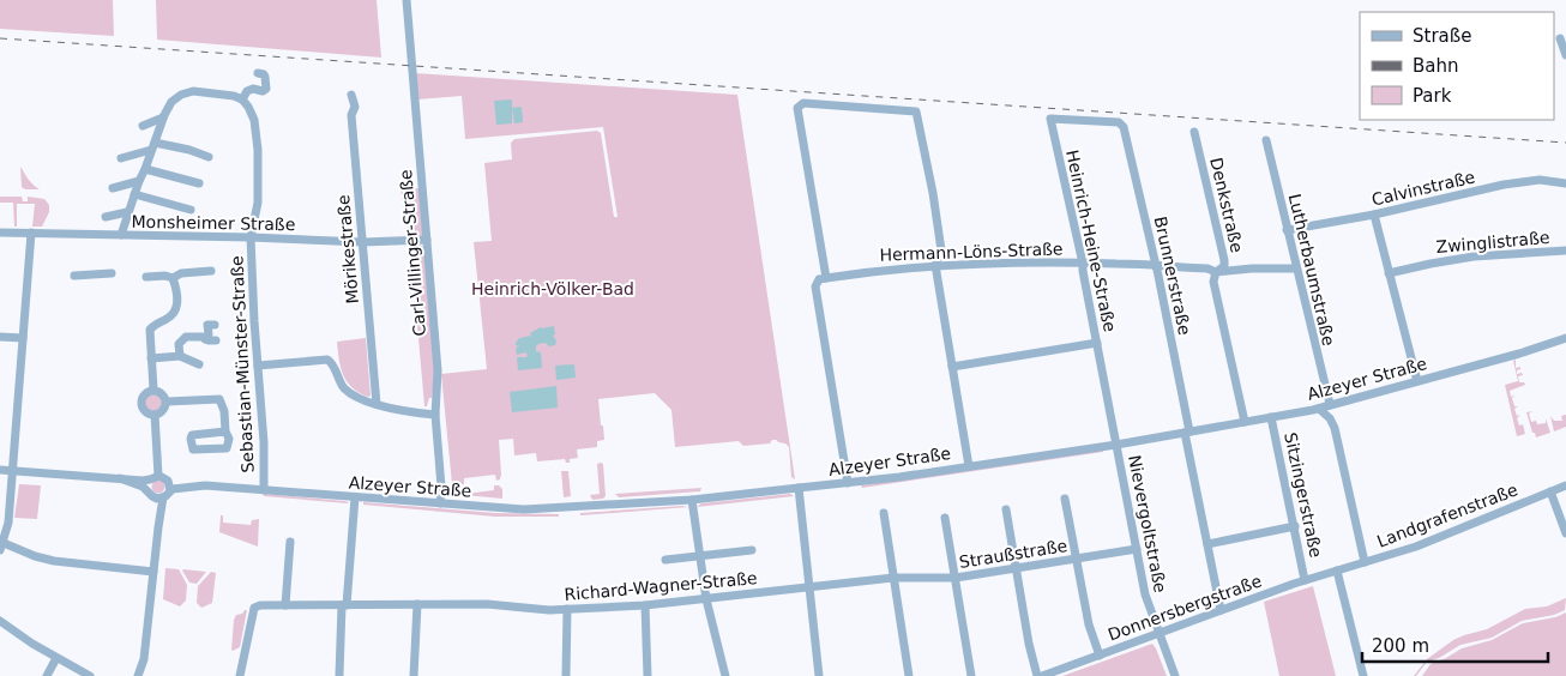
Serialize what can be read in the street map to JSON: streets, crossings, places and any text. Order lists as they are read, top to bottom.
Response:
{
  "streets": {
    "street": [
      "Calvinstraße",
      "Denkstraße",
      "Monsheimer Straße",
      "Heinrich-Heine-Straße",
      "Zwinglistraße",
      "Mörikestraße",
      "Hermann-Löns-Straße",
      "Carl-Villinger-Straße",
      "Lutherbaumstraße",
      "Brunnerstraße",
      "Sebastian-Münster-Straße",
      "Alzeyer Straße",
      "Sitzingerstraße",
      "Landgrafenstraße",
      "Nievergoltstraße",
      "Straußstraße",
      "Richard-Wagner-Straße",
      "Donnersbergstraße"
    ]
  },
  "crossings": [
    ["Calvinstraße", "Lutherbaumstraße"],
    ["Denkstraße", "Hermann-Löns-Straße"],
    ["Denkstraße", "Alzeyer Straße"],
    ["Monsheimer Straße", "Mörikestraße"],
    ["Monsheimer Straße", "Carl-Villinger-Straße"],
    ["Monsheimer Straße", "Sebastian-Münster-Straße"],
    ["Heinrich-Heine-Straße", "Hermann-Löns-Straße"],
    ["Heinrich-Heine-Straße", "Brunnerstraße"],
    ["Heinrich-Heine-Straße", "Alzeyer Straße"],
    ["Heinrich-Heine-Straße", "Nievergoltstraße"],
    ["Hermann-Löns-Straße", "Lutherbaumstraße"],
    ["Hermann-Löns-Straße", "Brunnerstraße"],
    ["Carl-Villinger-Straße", "Alzeyer Straße"],
    ["Lutherbaumstraße", "Alzeyer Straße"],
    ["Brunnerstraße", "Alzeyer Straße"],
    ["Brunnerstraße", "Donnersbergstraße"],
    ["Sebastian-Münster-Straße", "Alzeyer Straße"],
    ["Alzeyer Straße", "Sitzingerstraße"],
    ["Alzeyer Straße", "Nievergoltstraße"],
    ["Sitzingerstraße", "Donnersbergstraße"],
    ["Landgrafenstraße", "Donnersbergstraße"],
    ["Nievergoltstraße", "Straußstraße"],
    ["Nievergoltstraße", "Donnersbergstraße"],
    ["Straußstraße", "Richard-Wagner-Straße"]
  ],
  "parks": ["Heinrich-Völker-Bad"],
  "legend": ["Straße", "Bahn", "Park"],
  "scale_bar": "200 m"
}
